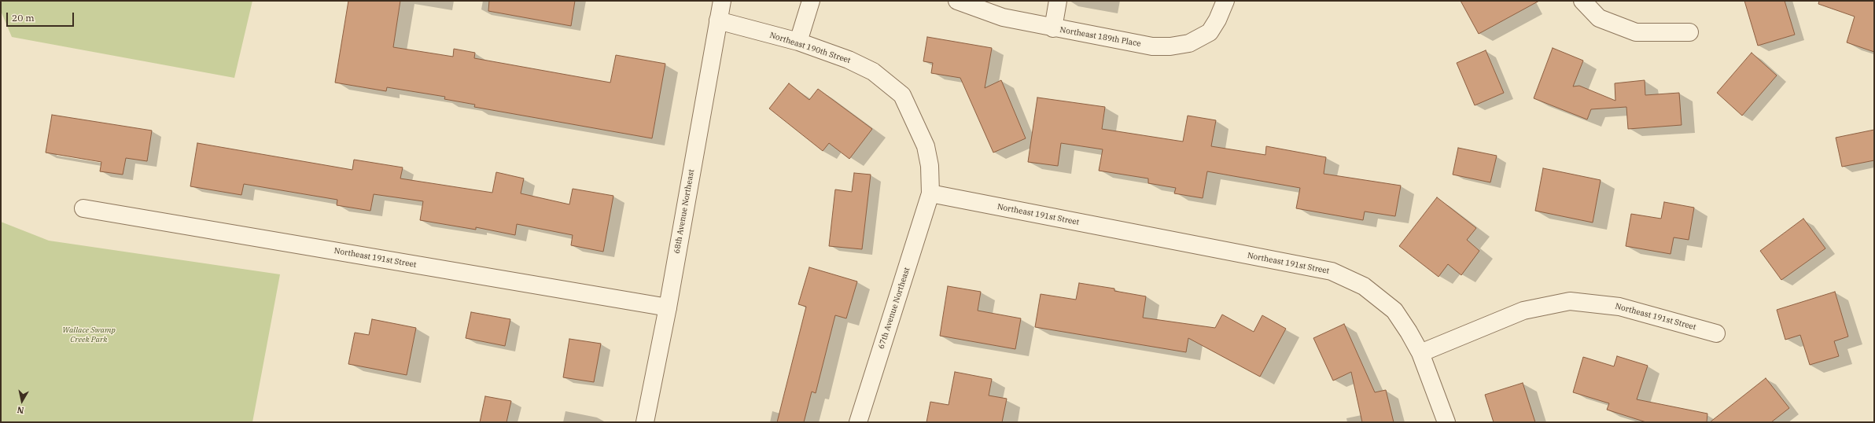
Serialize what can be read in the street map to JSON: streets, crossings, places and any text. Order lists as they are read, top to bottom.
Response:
{
  "streets": {
    "street": [
      "Northeast 189th Place",
      "Northeast 190th Street",
      "68th Avenue Northeast",
      "Northeast 191st Street",
      "67th Avenue Northeast"
    ]
  },
  "crossings": [
    ["Northeast 190th Street", "68th Avenue Northeast"],
    ["Northeast 190th Street", "Northeast 191st Street"],
    ["Northeast 190th Street", "67th Avenue Northeast"],
    ["68th Avenue Northeast", "Northeast 191st Street"],
    ["Northeast 191st Street", "67th Avenue Northeast"]
  ],
  "parks": ["Wallace Swamp Creek Park"],
  "scale_bar": "20 m",
  "north": "bottom"
}
